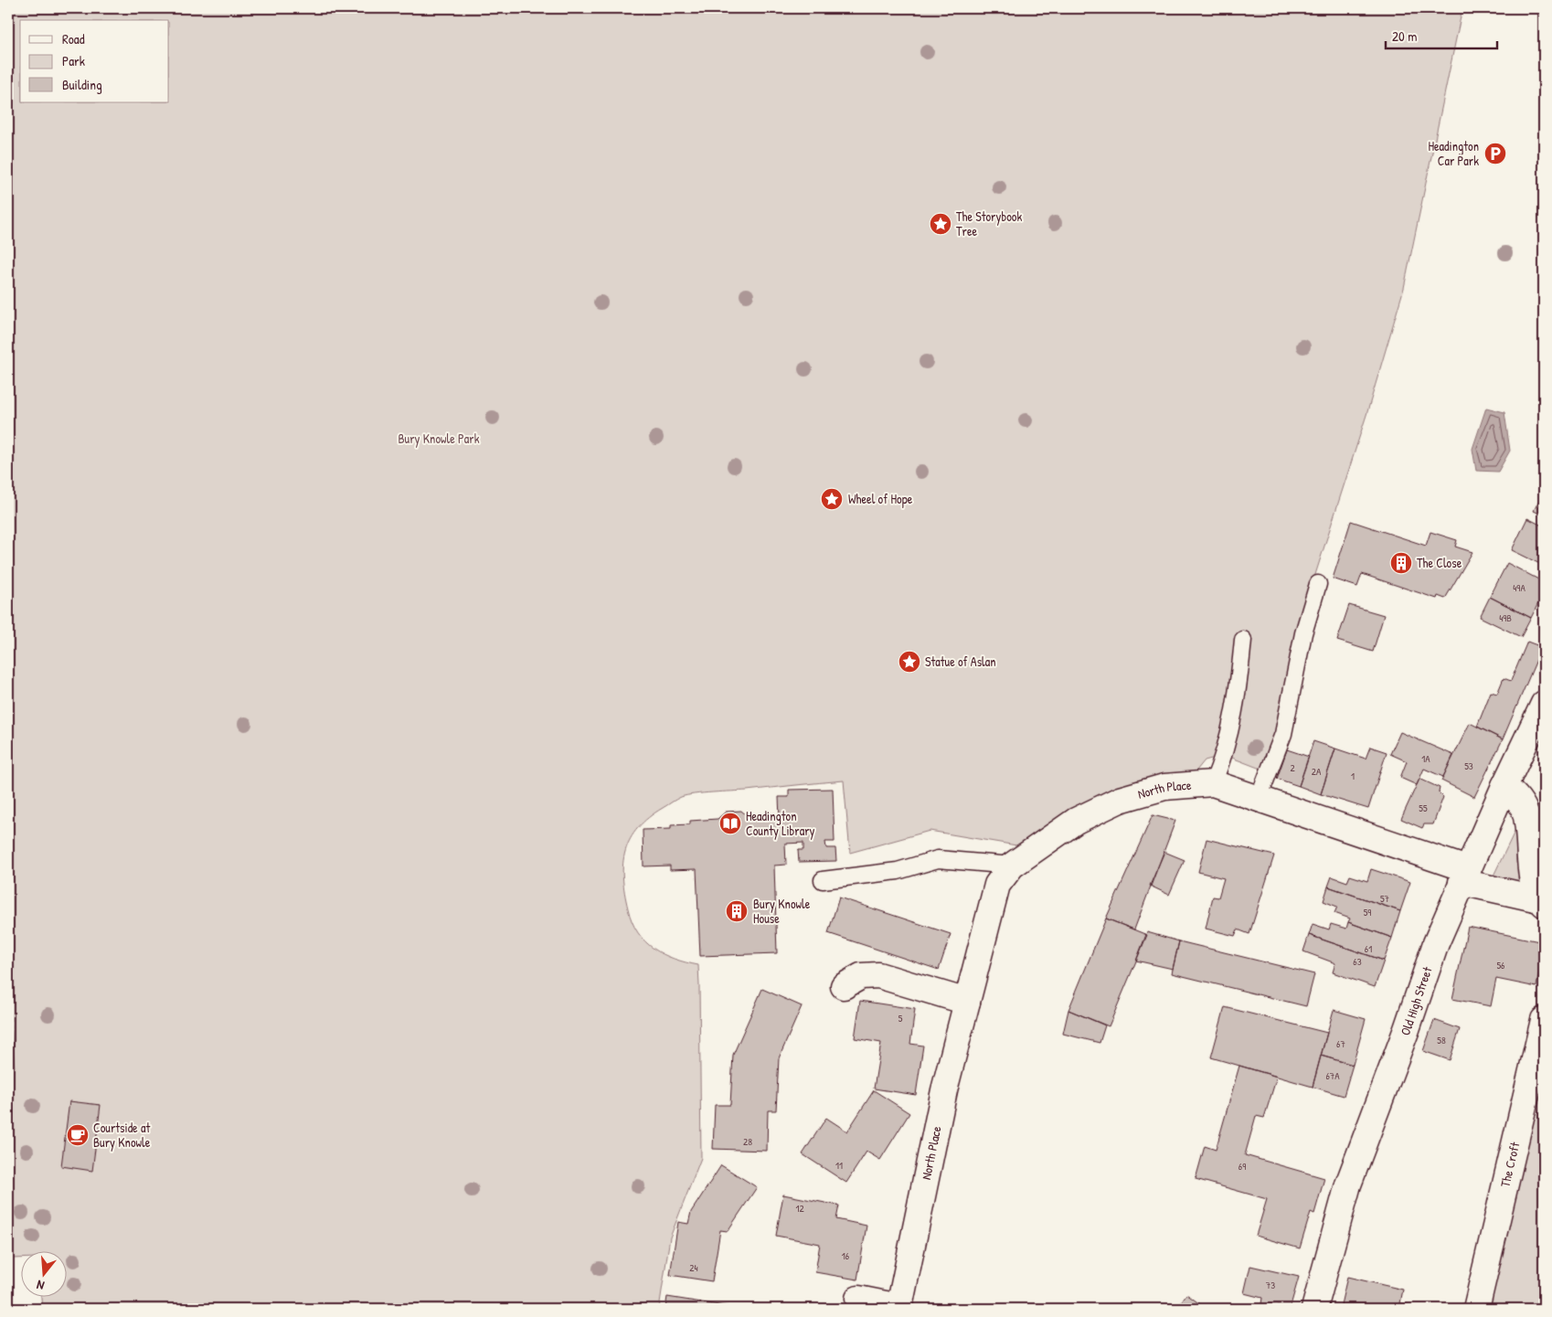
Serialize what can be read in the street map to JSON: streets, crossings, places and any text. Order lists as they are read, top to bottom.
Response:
{
  "streets": {
    "street": ["North Place", "Old High Street", "The Croft"]
  },
  "crossings": [
    ["North Place", "Old High Street"]
  ],
  "parks": ["Bury Knowle Park"],
  "places": {
    "parking": ["Headington Car Park"],
    "place": ["The Storybook Tree", "Wheel of Hope", "Statue of Aslan"],
    "building": ["The Close", "Bury Knowle House"],
    "library": ["Headington County Library"],
    "cafe": ["Courtside at Bury Knowle"]
  },
  "house_numbers": [
    "49A",
    "49B",
    "1A",
    "53",
    "2",
    "2A",
    "1",
    "55",
    "57",
    "59",
    "61",
    "63",
    "56",
    "5",
    "58",
    "67",
    "67A",
    "28",
    "11",
    "69",
    "12",
    "16",
    "24",
    "73"
  ],
  "legend": ["Road", "Park", "Building"],
  "scale_bar": "20 m",
  "north": "bottom"
}
